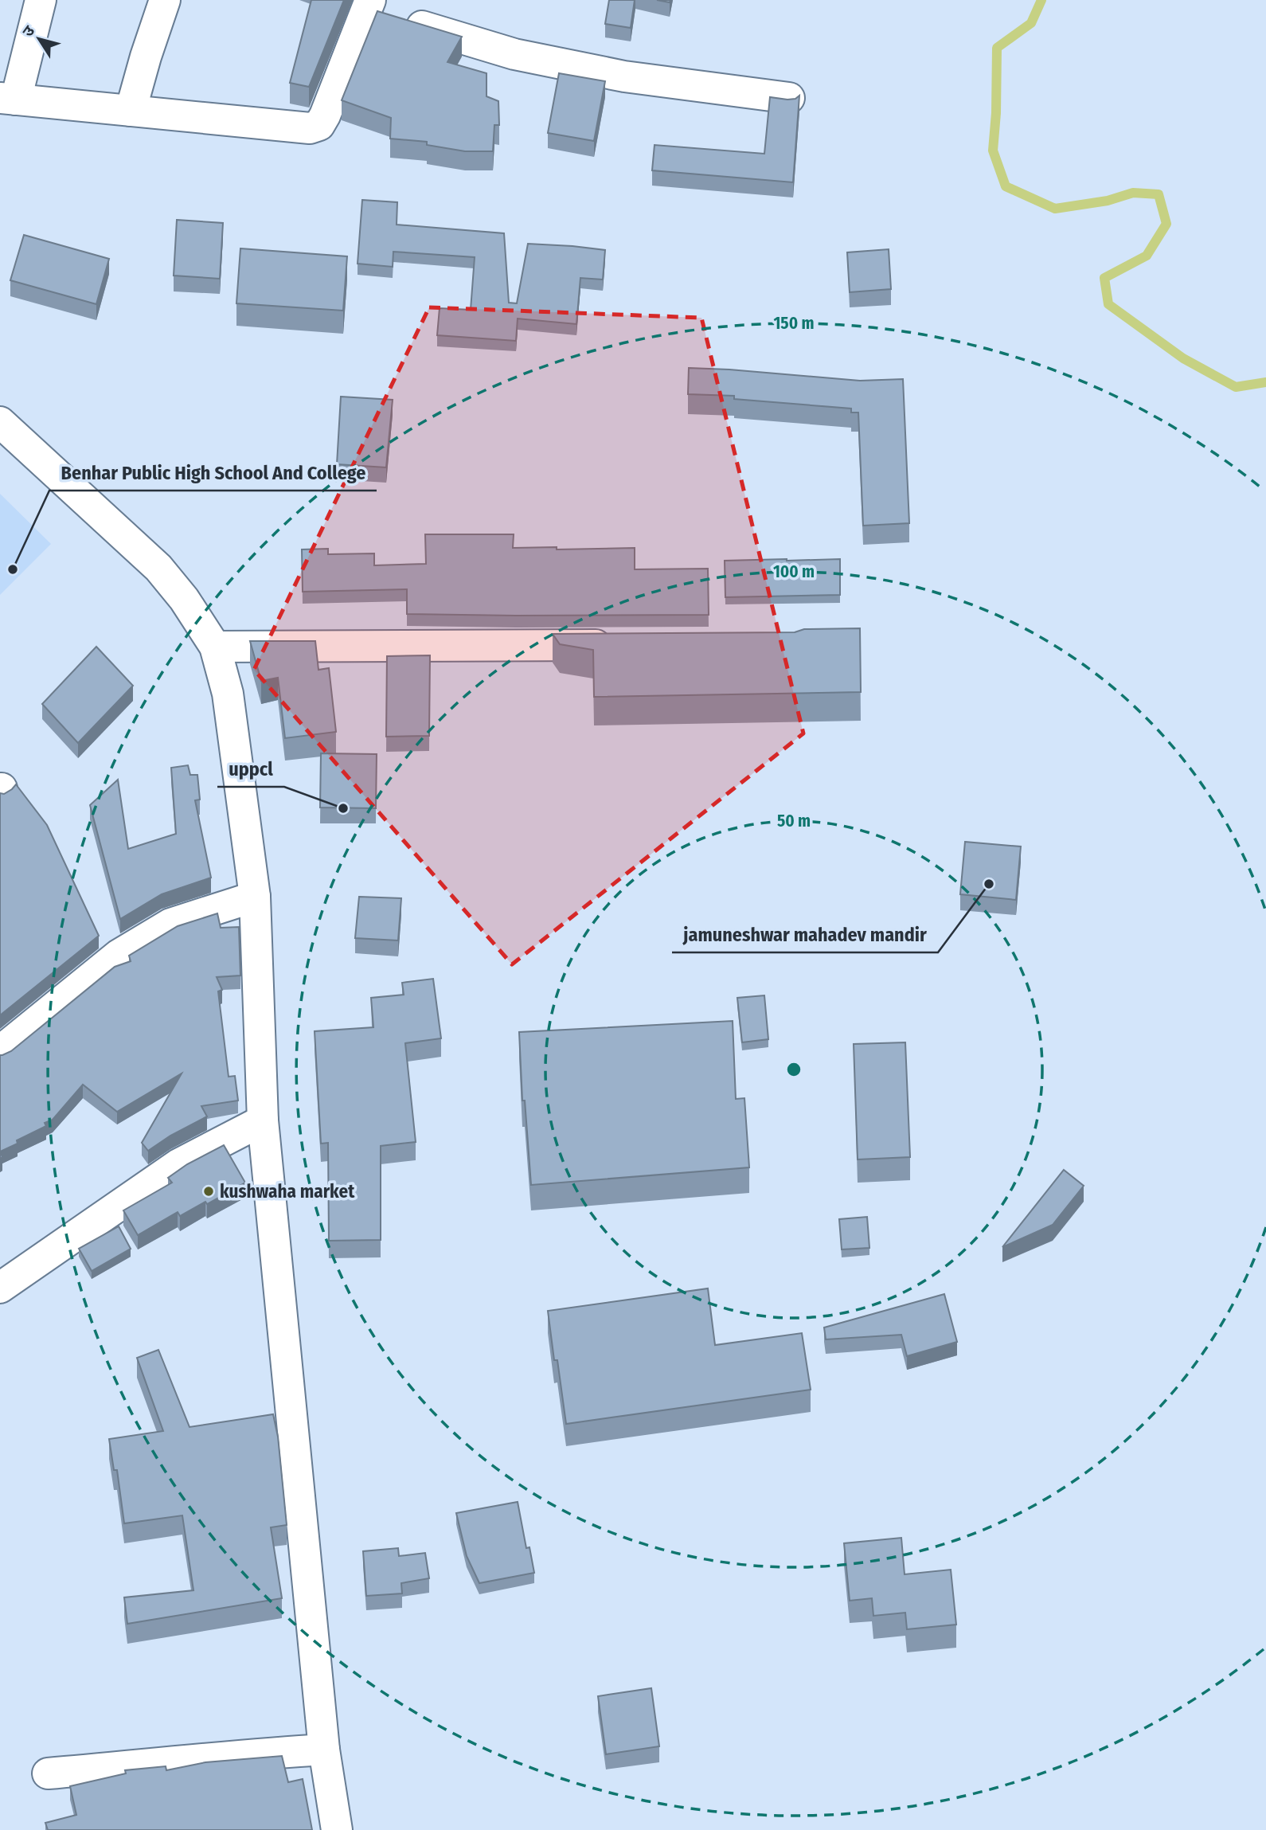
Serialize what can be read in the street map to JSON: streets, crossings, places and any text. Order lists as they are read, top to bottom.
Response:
{
  "places": [
    "Benhar Public High School And College",
    "uppcl",
    "jamuneshwar mahadev mandir",
    "kushwaha market"
  ],
  "north": "top left",
  "rings": ["150 m", "100 m", "50 m"]
}
